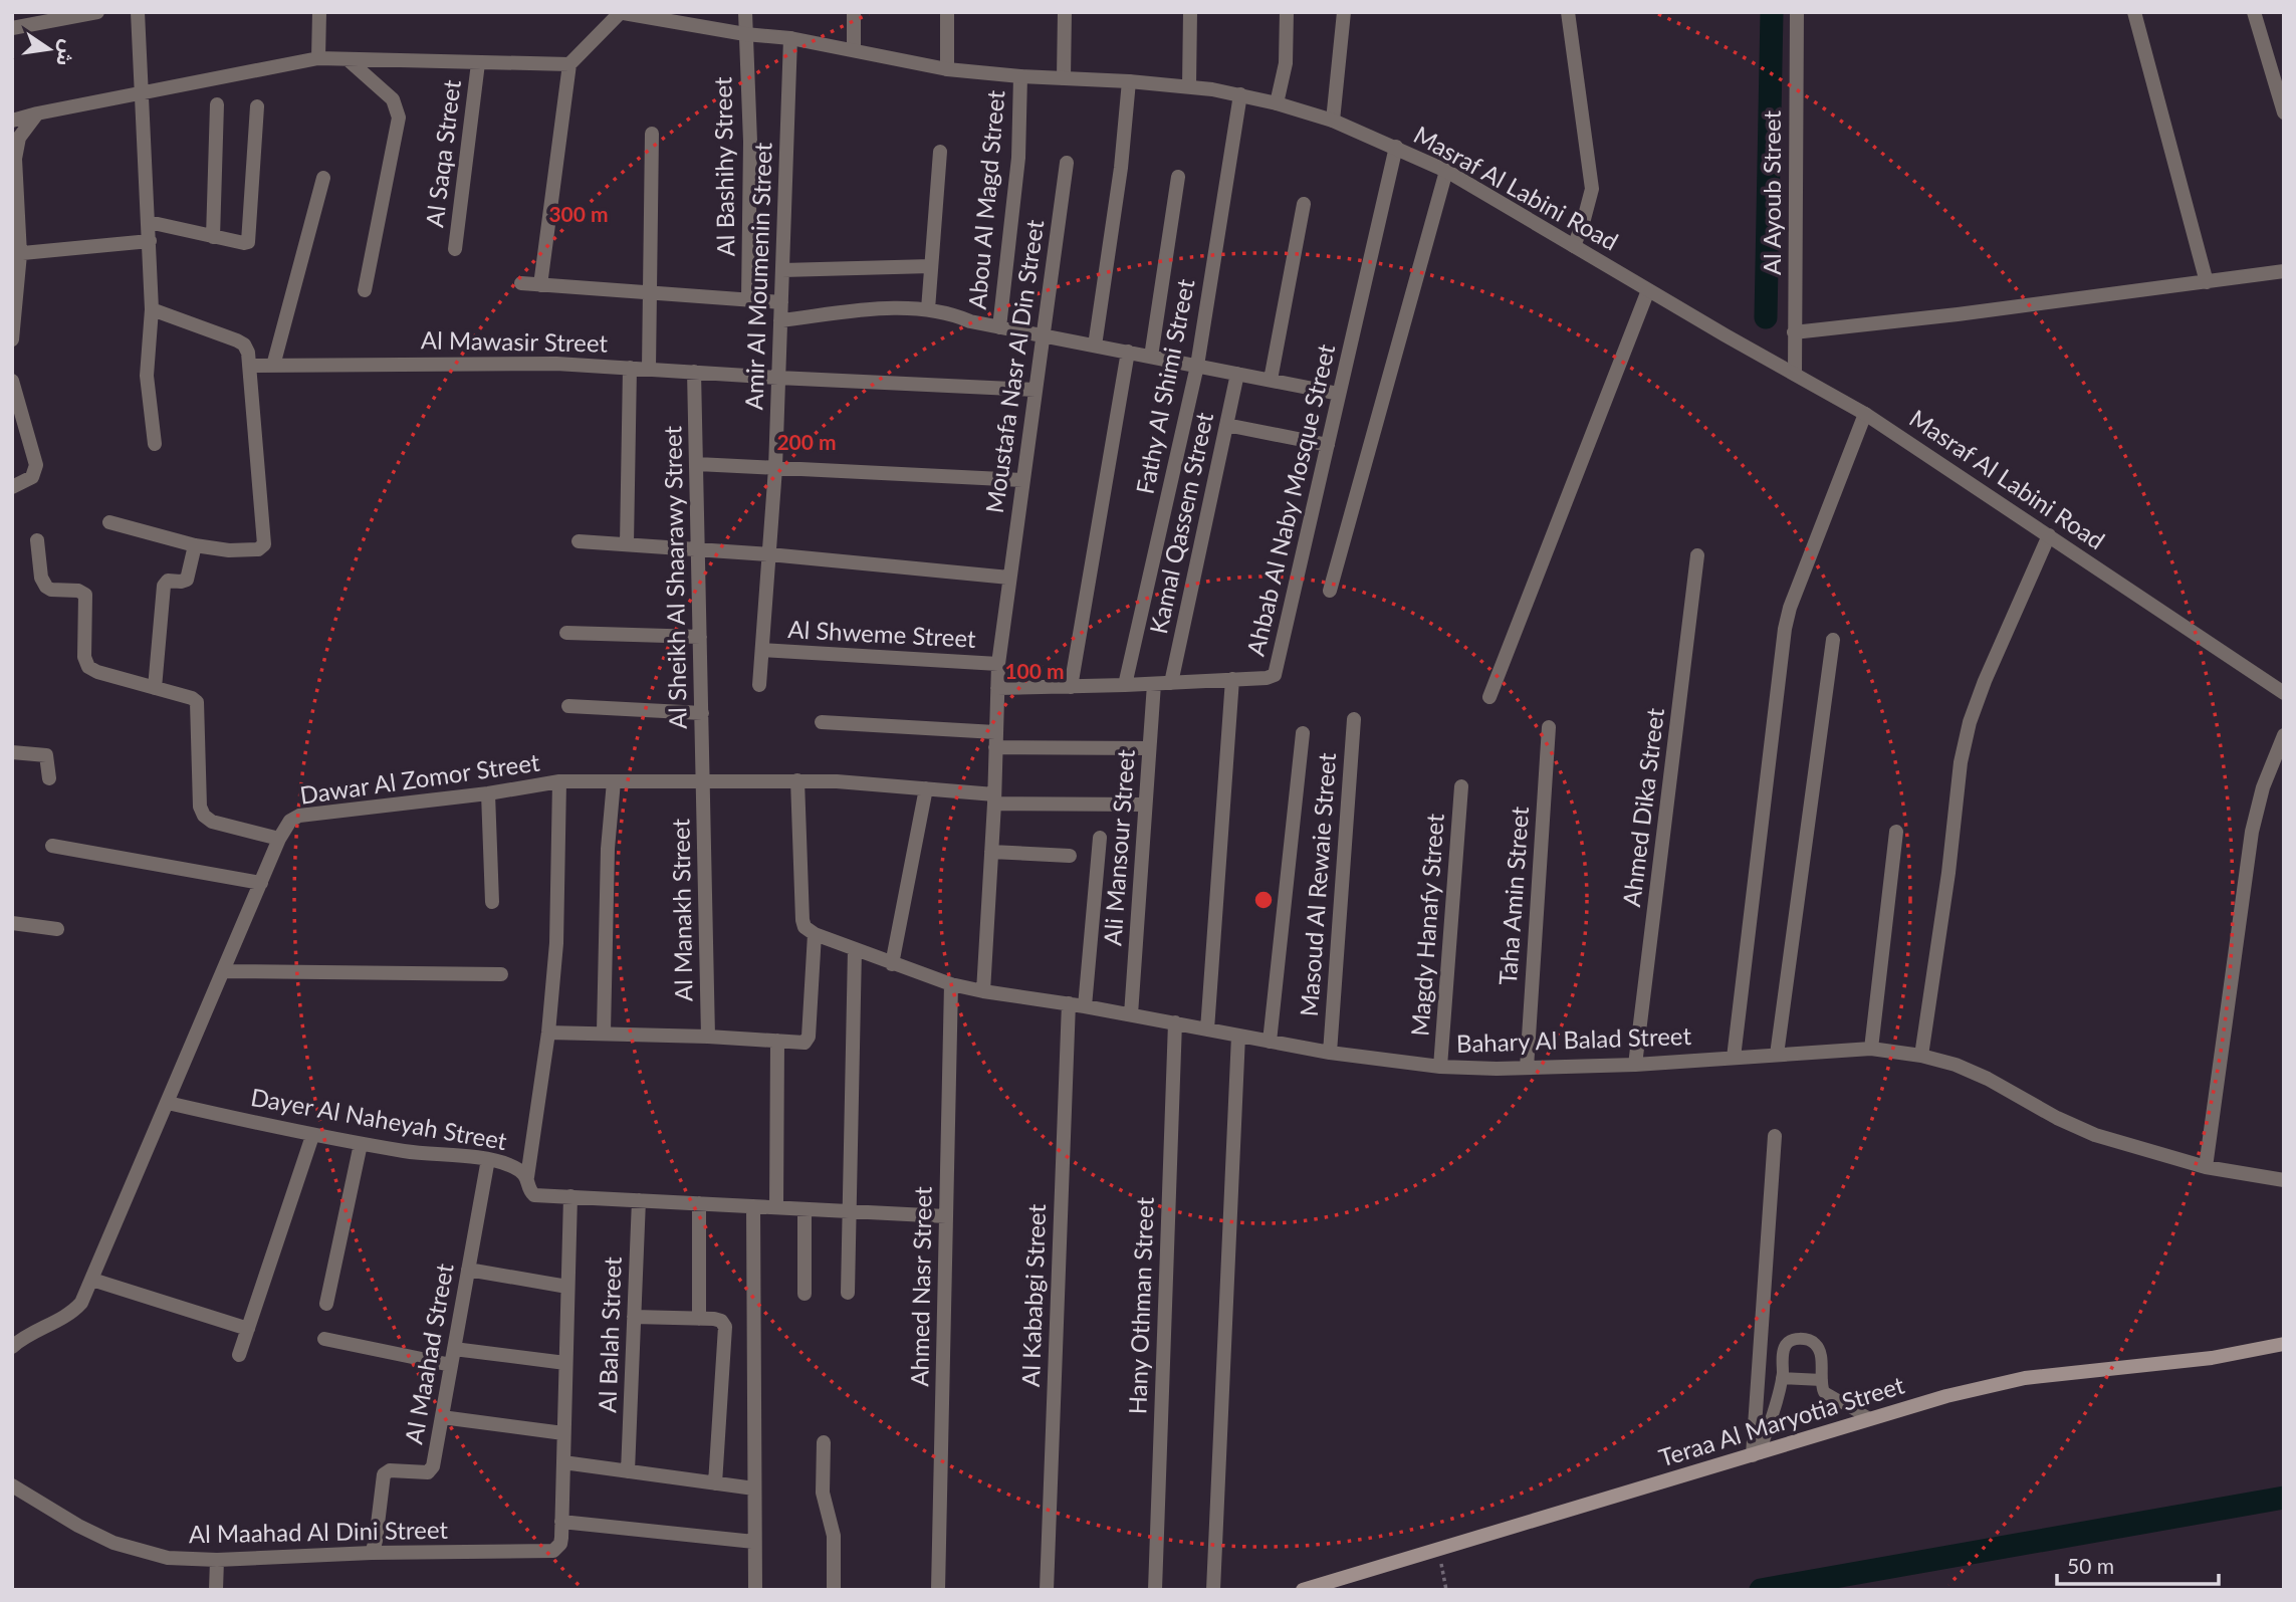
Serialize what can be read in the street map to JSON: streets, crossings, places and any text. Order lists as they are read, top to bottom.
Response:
{
  "streets": {
    "main road": ["Teraa Al Maryotia Street"],
    "street": [
      "Al Saqa Street",
      "Al Bashihy Street",
      "Masraf Al Labini Road",
      "Al Ayoub Street",
      "Abou Al Magd Street",
      "Amir Al Moumenin Street",
      "Al Mawasir Street",
      "Moustafa Nasr Al Din Street",
      "Fathy Al Shimi Street",
      "Ahbab Al Naby Mosque Street",
      "Kamal Qassem Street",
      "Al Sheikh Al Shaarawy Street",
      "Al Shweme Street",
      "Dawar Al Zomor Street",
      "Ahmed Dika Street",
      "Ali Mansour Street",
      "Masoud Al Rewaie Street",
      "Taha Amin Street",
      "Al Manakh Street",
      "Magdy Hanafy Street",
      "Bahary Al Balad Street",
      "Dayer Al Naheyah Street",
      "Ahmed Nasr Street",
      "Al Kababgi Street",
      "Hany Othman Street",
      "Al Balah Street",
      "Al Maahad Street",
      "Al Maahad Al Dini Street"
    ]
  },
  "crossings": [
    ["Al Bashihy Street", "Masraf Al Labini Road"],
    ["Masraf Al Labini Road", "Al Ayoub Street"],
    ["Masraf Al Labini Road", "Abou Al Magd Street"],
    ["Masraf Al Labini Road", "Amir Al Moumenin Street"],
    ["Masraf Al Labini Road", "Fathy Al Shimi Street"],
    ["Masraf Al Labini Road", "Ahbab Al Naby Mosque Street"],
    ["Amir Al Moumenin Street", "Al Mawasir Street"],
    ["Amir Al Moumenin Street", "Al Shweme Street"],
    ["Al Mawasir Street", "Moustafa Nasr Al Din Street"],
    ["Al Mawasir Street", "Al Sheikh Al Shaarawy Street"],
    ["Moustafa Nasr Al Din Street", "Ahbab Al Naby Mosque Street"],
    ["Moustafa Nasr Al Din Street", "Al Shweme Street"],
    ["Moustafa Nasr Al Din Street", "Dawar Al Zomor Street"],
    ["Moustafa Nasr Al Din Street", "Bahary Al Balad Street"],
    ["Fathy Al Shimi Street", "Ahbab Al Naby Mosque Street"],
    ["Ahbab Al Naby Mosque Street", "Kamal Qassem Street"],
    ["Ahbab Al Naby Mosque Street", "Ali Mansour Street"],
    ["Al Sheikh Al Shaarawy Street", "Dawar Al Zomor Street"],
    ["Al Sheikh Al Shaarawy Street", "Al Manakh Street"],
    ["Dawar Al Zomor Street", "Ali Mansour Street"],
    ["Dawar Al Zomor Street", "Al Manakh Street"],
    ["Dawar Al Zomor Street", "Dayer Al Naheyah Street"],
    ["Ahmed Dika Street", "Bahary Al Balad Street"],
    ["Ali Mansour Street", "Bahary Al Balad Street"],
    ["Masoud Al Rewaie Street", "Bahary Al Balad Street"],
    ["Taha Amin Street", "Bahary Al Balad Street"],
    ["Magdy Hanafy Street", "Bahary Al Balad Street"],
    ["Bahary Al Balad Street", "Ahmed Nasr Street"],
    ["Bahary Al Balad Street", "Al Kababgi Street"],
    ["Bahary Al Balad Street", "Hany Othman Street"],
    ["Dayer Al Naheyah Street", "Ahmed Nasr Street"],
    ["Dayer Al Naheyah Street", "Al Balah Street"],
    ["Dayer Al Naheyah Street", "Al Maahad Street"],
    ["Al Maahad Street", "Al Maahad Al Dini Street"]
  ],
  "scale_bar": "50 m",
  "north": "right",
  "rings": ["300 m", "200 m", "100 m"]
}
